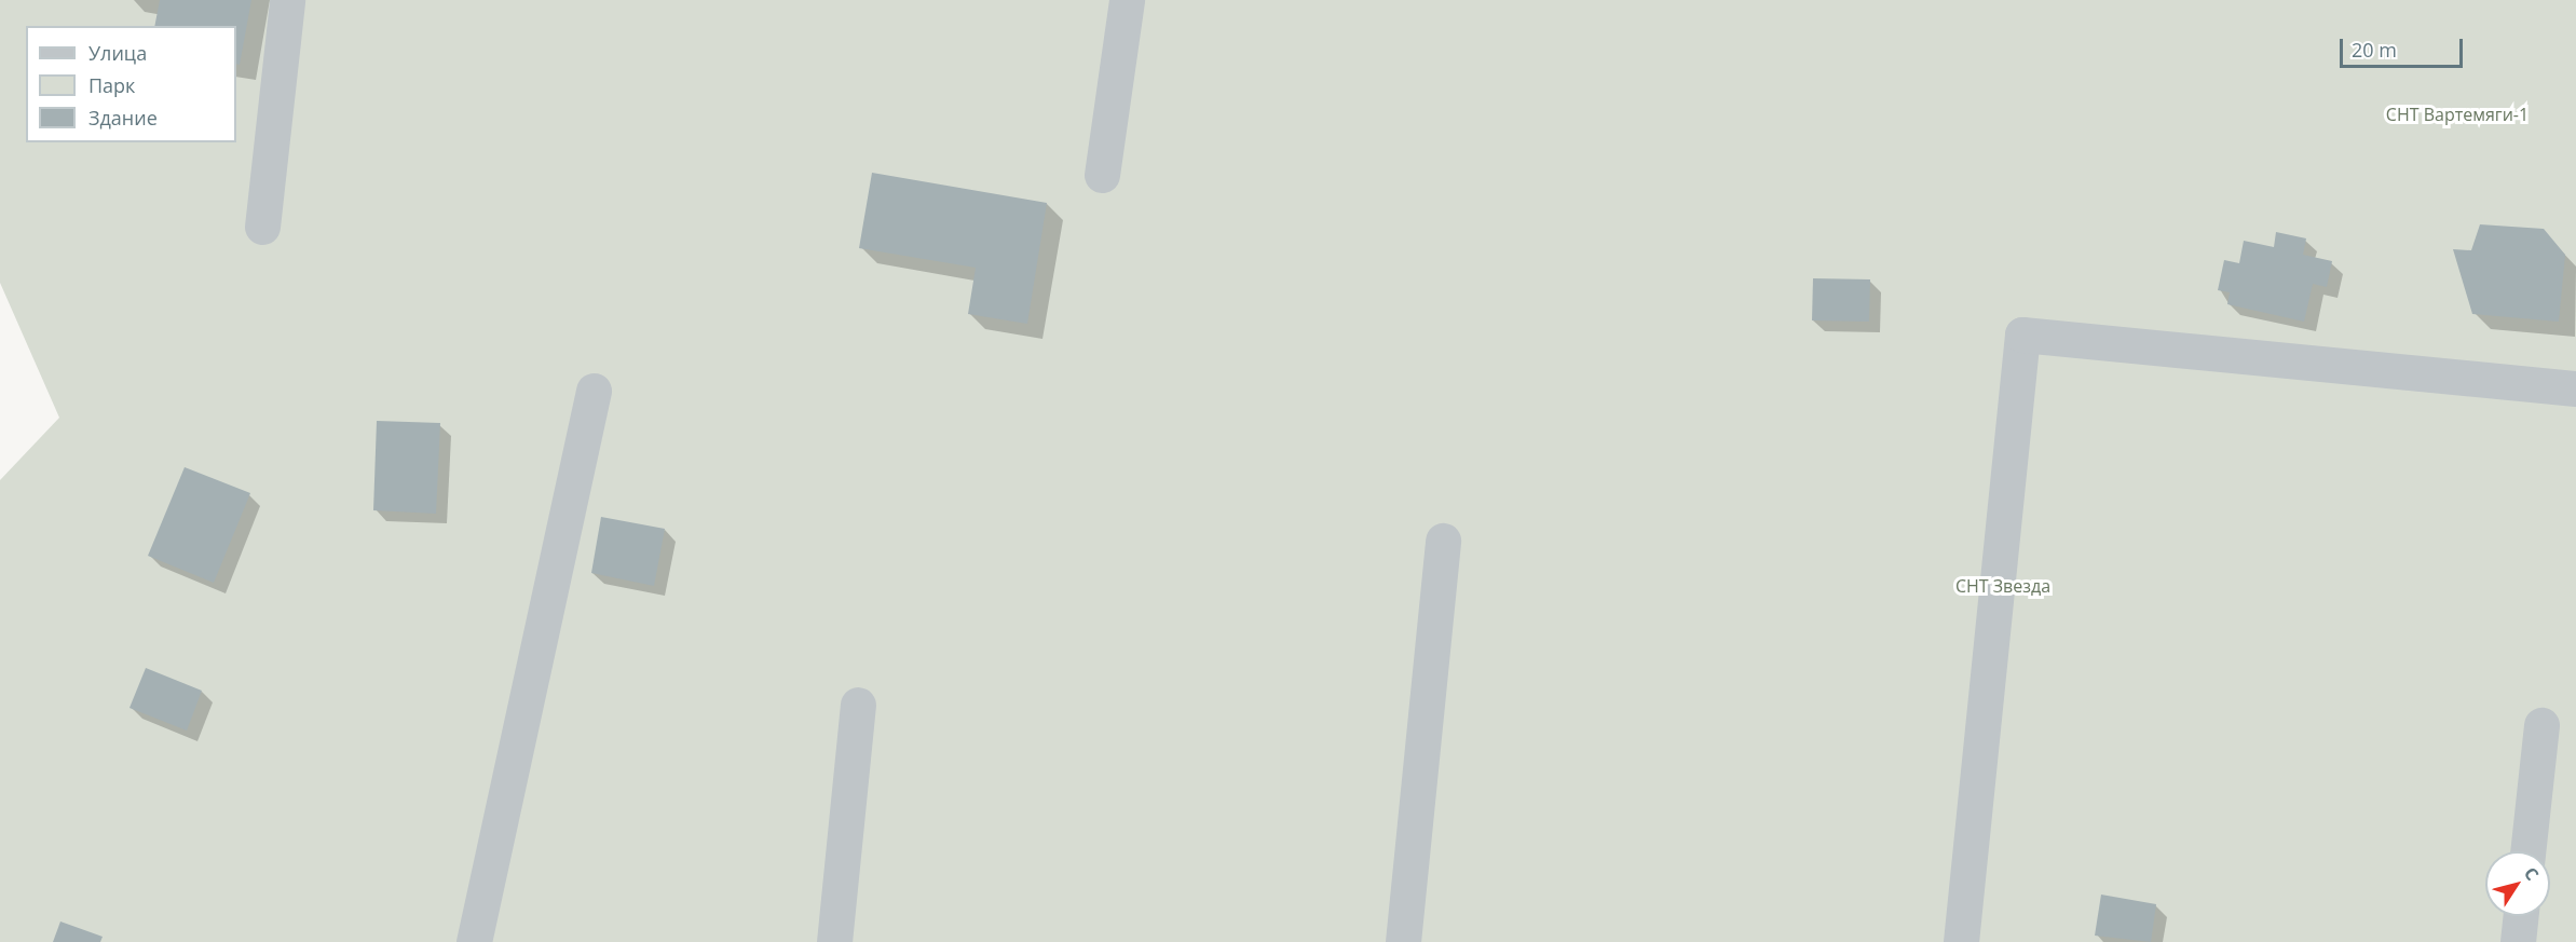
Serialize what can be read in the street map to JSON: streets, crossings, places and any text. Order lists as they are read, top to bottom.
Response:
{
  "parks": ["СНТ Вартемяги-1", "СНТ Звезда"],
  "legend": ["Улица", "Парк", "Здание"],
  "scale_bar": "20 m",
  "north": "top right"
}
